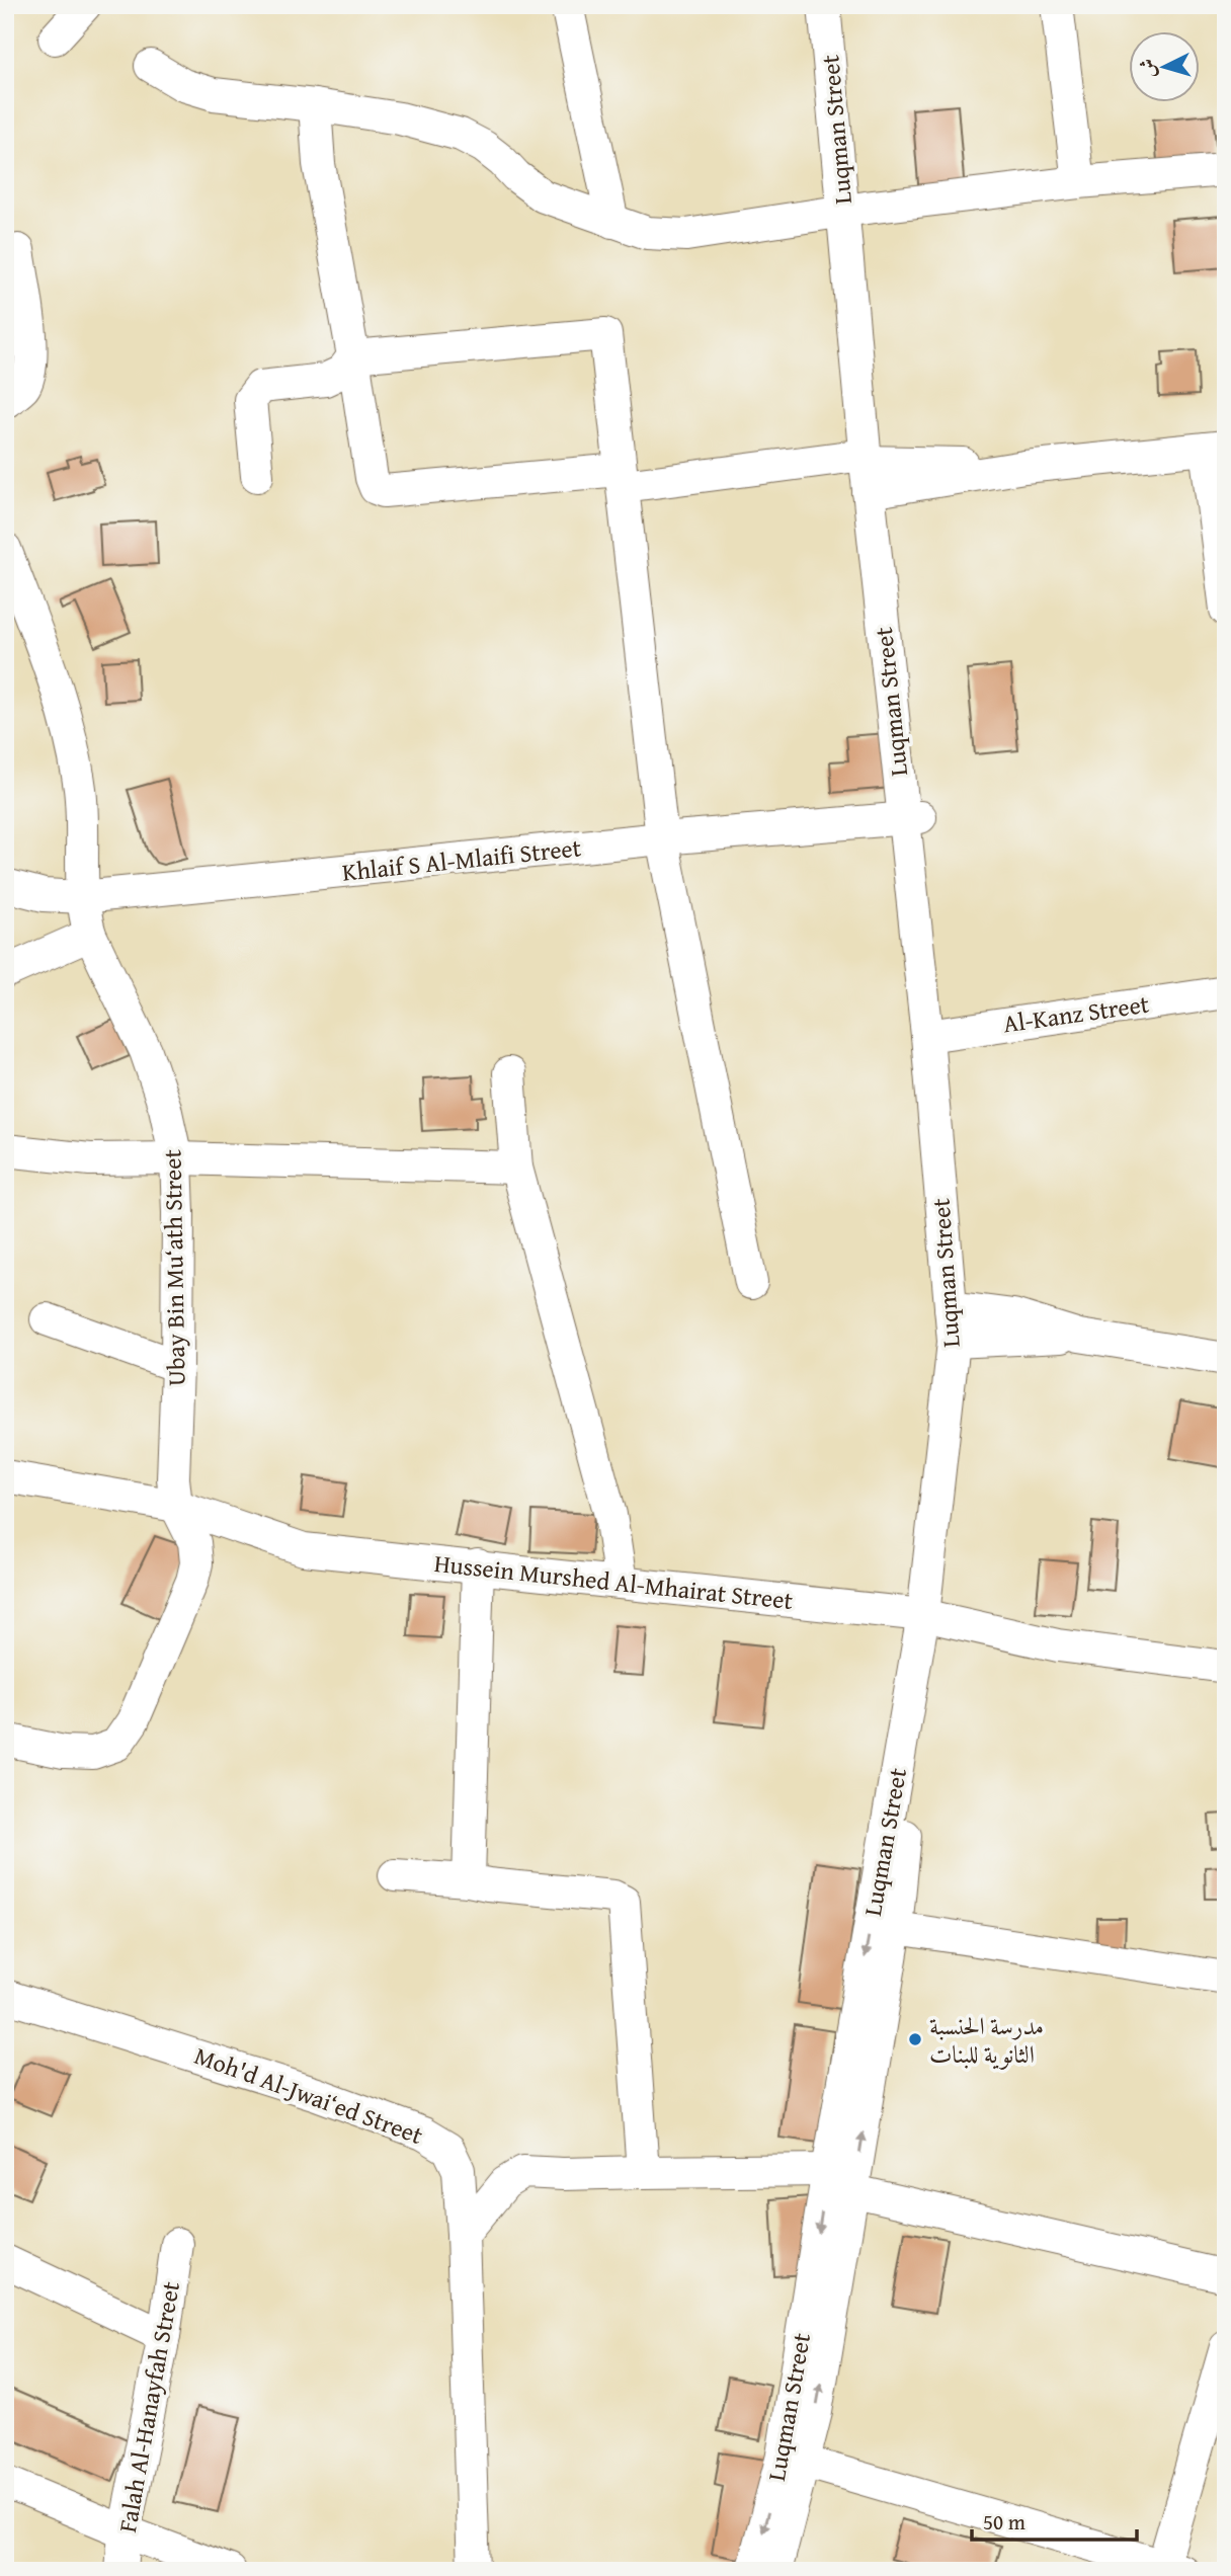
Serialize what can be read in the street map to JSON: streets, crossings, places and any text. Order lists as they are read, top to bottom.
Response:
{
  "streets": {
    "street": [
      "Luqman Street",
      "Khlaif S Al-Mlaifi Street",
      "Al-Kanz Street",
      "Ubay Bin Mu‘ath Street",
      "Hussein Murshed Al-Mhairat Street",
      "Moh'd Al-Jwai‘ed Street",
      "Falah Al-Hanayfah Street"
    ]
  },
  "crossings": [
    ["Luqman Street", "Khlaif S Al-Mlaifi Street"],
    ["Luqman Street", "Al-Kanz Street"],
    ["Luqman Street", "Hussein Murshed Al-Mhairat Street"],
    ["Khlaif S Al-Mlaifi Street", "Ubay Bin Mu‘ath Street"],
    ["Ubay Bin Mu‘ath Street", "Hussein Murshed Al-Mhairat Street"]
  ],
  "places": ["مدرسة الحنسبة الثانوية للبنات"],
  "scale_bar": "50 m",
  "north": "left"
}
